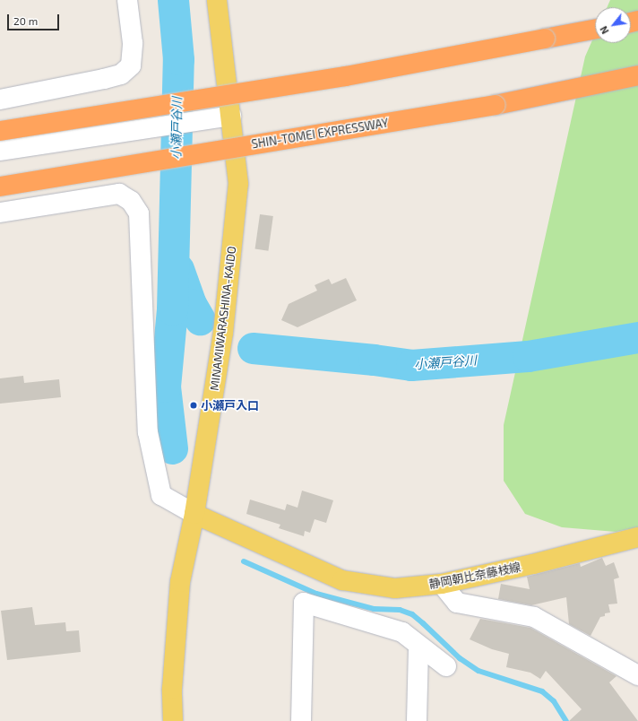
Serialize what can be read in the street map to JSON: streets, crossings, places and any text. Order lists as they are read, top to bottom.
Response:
{
  "streets": {
    "highway": ["SHIN-TOMEI EXPRESSWAY"],
    "main road": ["MINAMIWARASHINA-KAIDO", "静岡朝比奈藤枝線"]
  },
  "crossings": [
    ["MINAMIWARASHINA-KAIDO", "静岡朝比奈藤枝線"]
  ],
  "water": ["小瀬戸谷川"],
  "places": ["小瀬戸入口"],
  "scale_bar": "20 m",
  "north": "bottom left"
}
